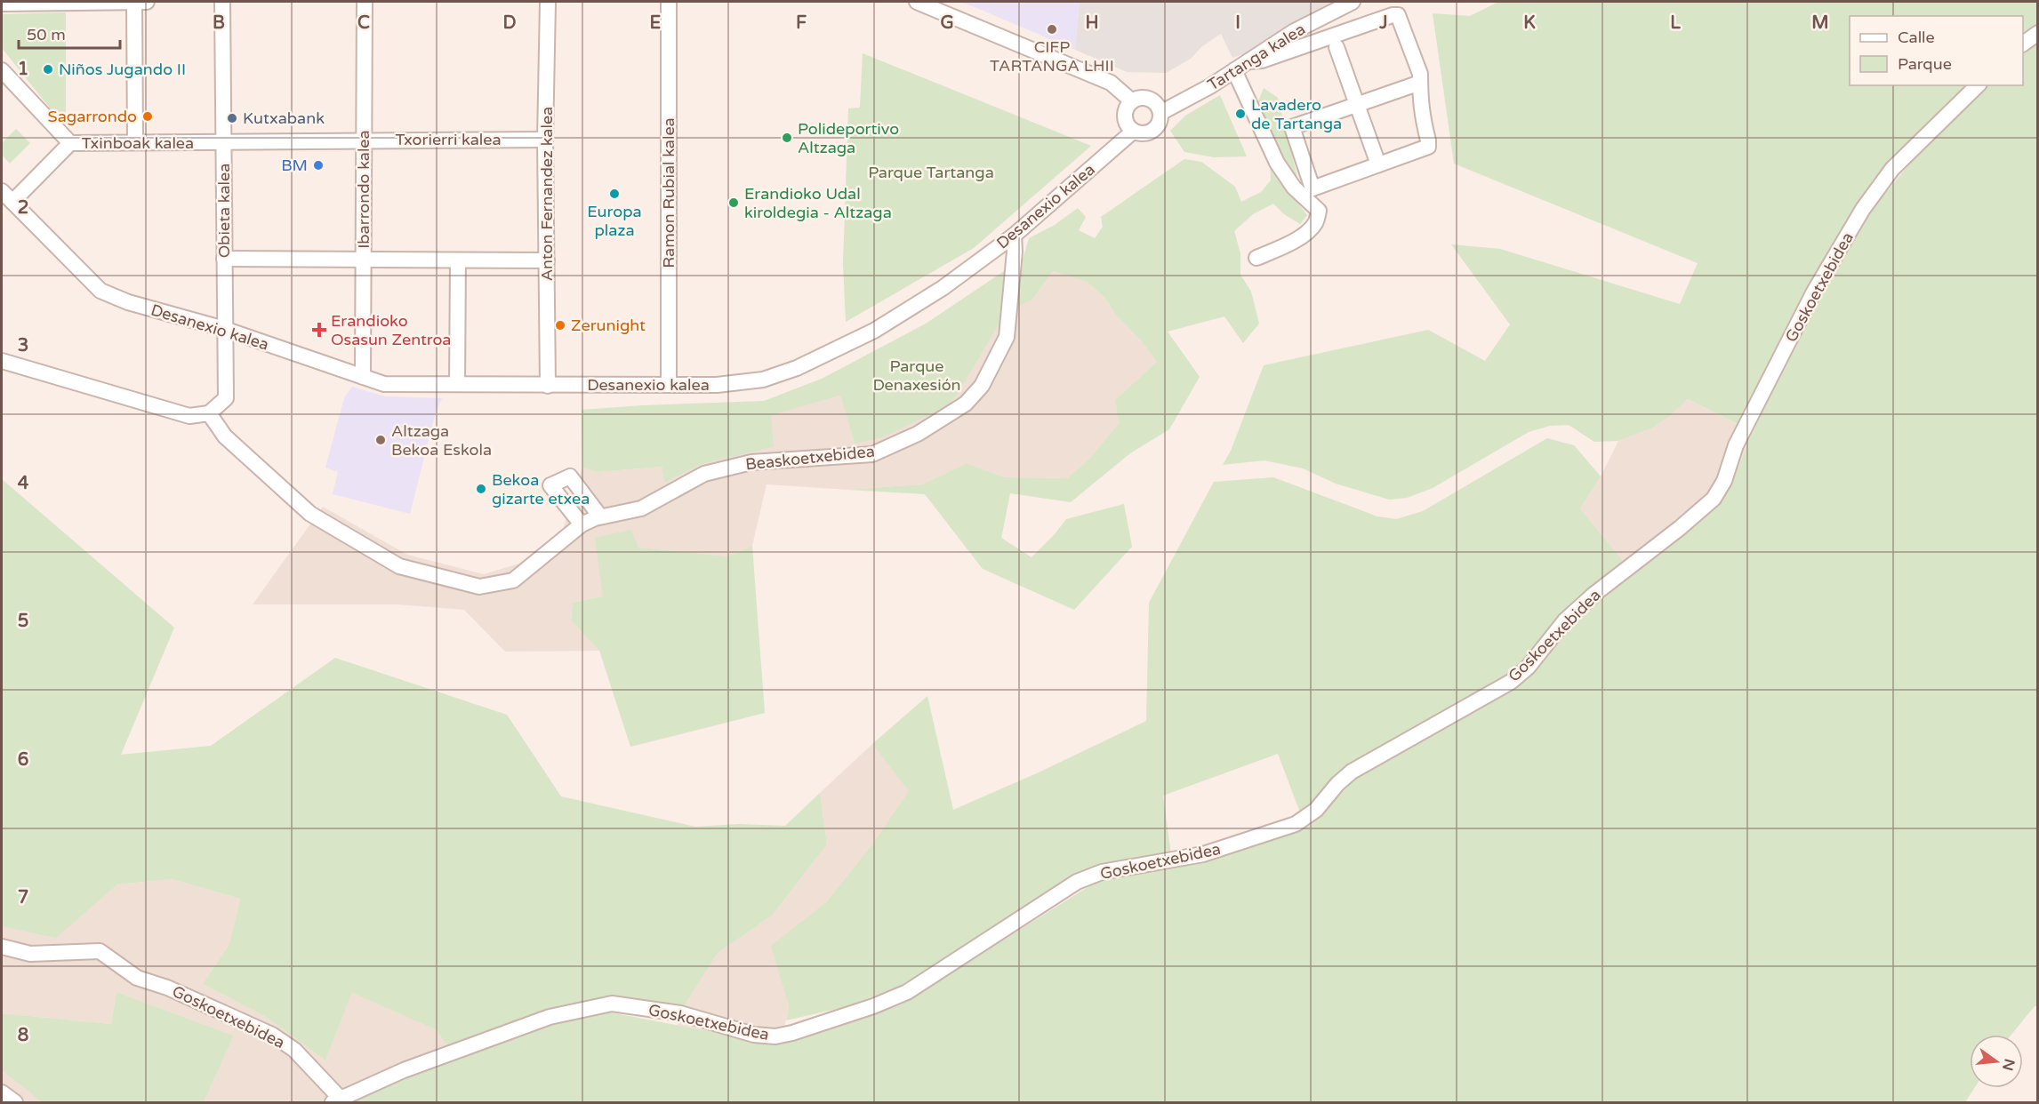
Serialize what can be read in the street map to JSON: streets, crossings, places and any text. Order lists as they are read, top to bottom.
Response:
{
  "streets": {
    "street": [
      "Tartanga kalea",
      "Txorierri kalea",
      "Txinboak kalea",
      "Ibarrondo kalea",
      "Ramon Rubial kalea",
      "Anton Fernandez kalea",
      "Desanexio kalea",
      "Obieta kalea",
      "Goskoetxebidea",
      "Beaskoetxebidea"
    ]
  },
  "crossings": [
    ["Tartanga kalea", "Desanexio kalea"],
    ["Txorierri kalea", "Txinboak kalea"],
    ["Txorierri kalea", "Ibarrondo kalea"],
    ["Txorierri kalea", "Anton Fernandez kalea"],
    ["Txorierri kalea", "Obieta kalea"],
    ["Txinboak kalea", "Desanexio kalea"],
    ["Txinboak kalea", "Obieta kalea"],
    ["Ibarrondo kalea", "Desanexio kalea"],
    ["Ramon Rubial kalea", "Desanexio kalea"],
    ["Anton Fernandez kalea", "Desanexio kalea"],
    ["Desanexio kalea", "Obieta kalea"],
    ["Desanexio kalea", "Beaskoetxebidea"],
    ["Obieta kalea", "Beaskoetxebidea"]
  ],
  "parks": ["Parque Tartanga", "Parque Denaxesión"],
  "places": {
    "other": [
      "CIFP TARTANGA LHII",
      "Niños Jugando II",
      "Lavadero de Tartanga",
      "Sagarrondo",
      "Kutxabank",
      "Polideportivo Altzaga",
      "BM",
      "Europa plaza",
      "Erandioko Udal kiroldegia - Altzaga",
      "Zerunight",
      "Altzaga Bekoa Eskola",
      "Bekoa gizarte etxea"
    ],
    "health": ["Erandioko Osasun Zentroa"]
  },
  "legend": ["Calle", "Parque"],
  "scale_bar": "50 m",
  "north": "right",
  "grid": {
    "columns": [
      "B",
      "C",
      "D",
      "E",
      "F",
      "G",
      "H",
      "I",
      "J",
      "K",
      "L",
      "M"
    ],
    "rows": [
      "1",
      "2",
      "3",
      "4",
      "5",
      "6",
      "7",
      "8"
    ]
  }
}
